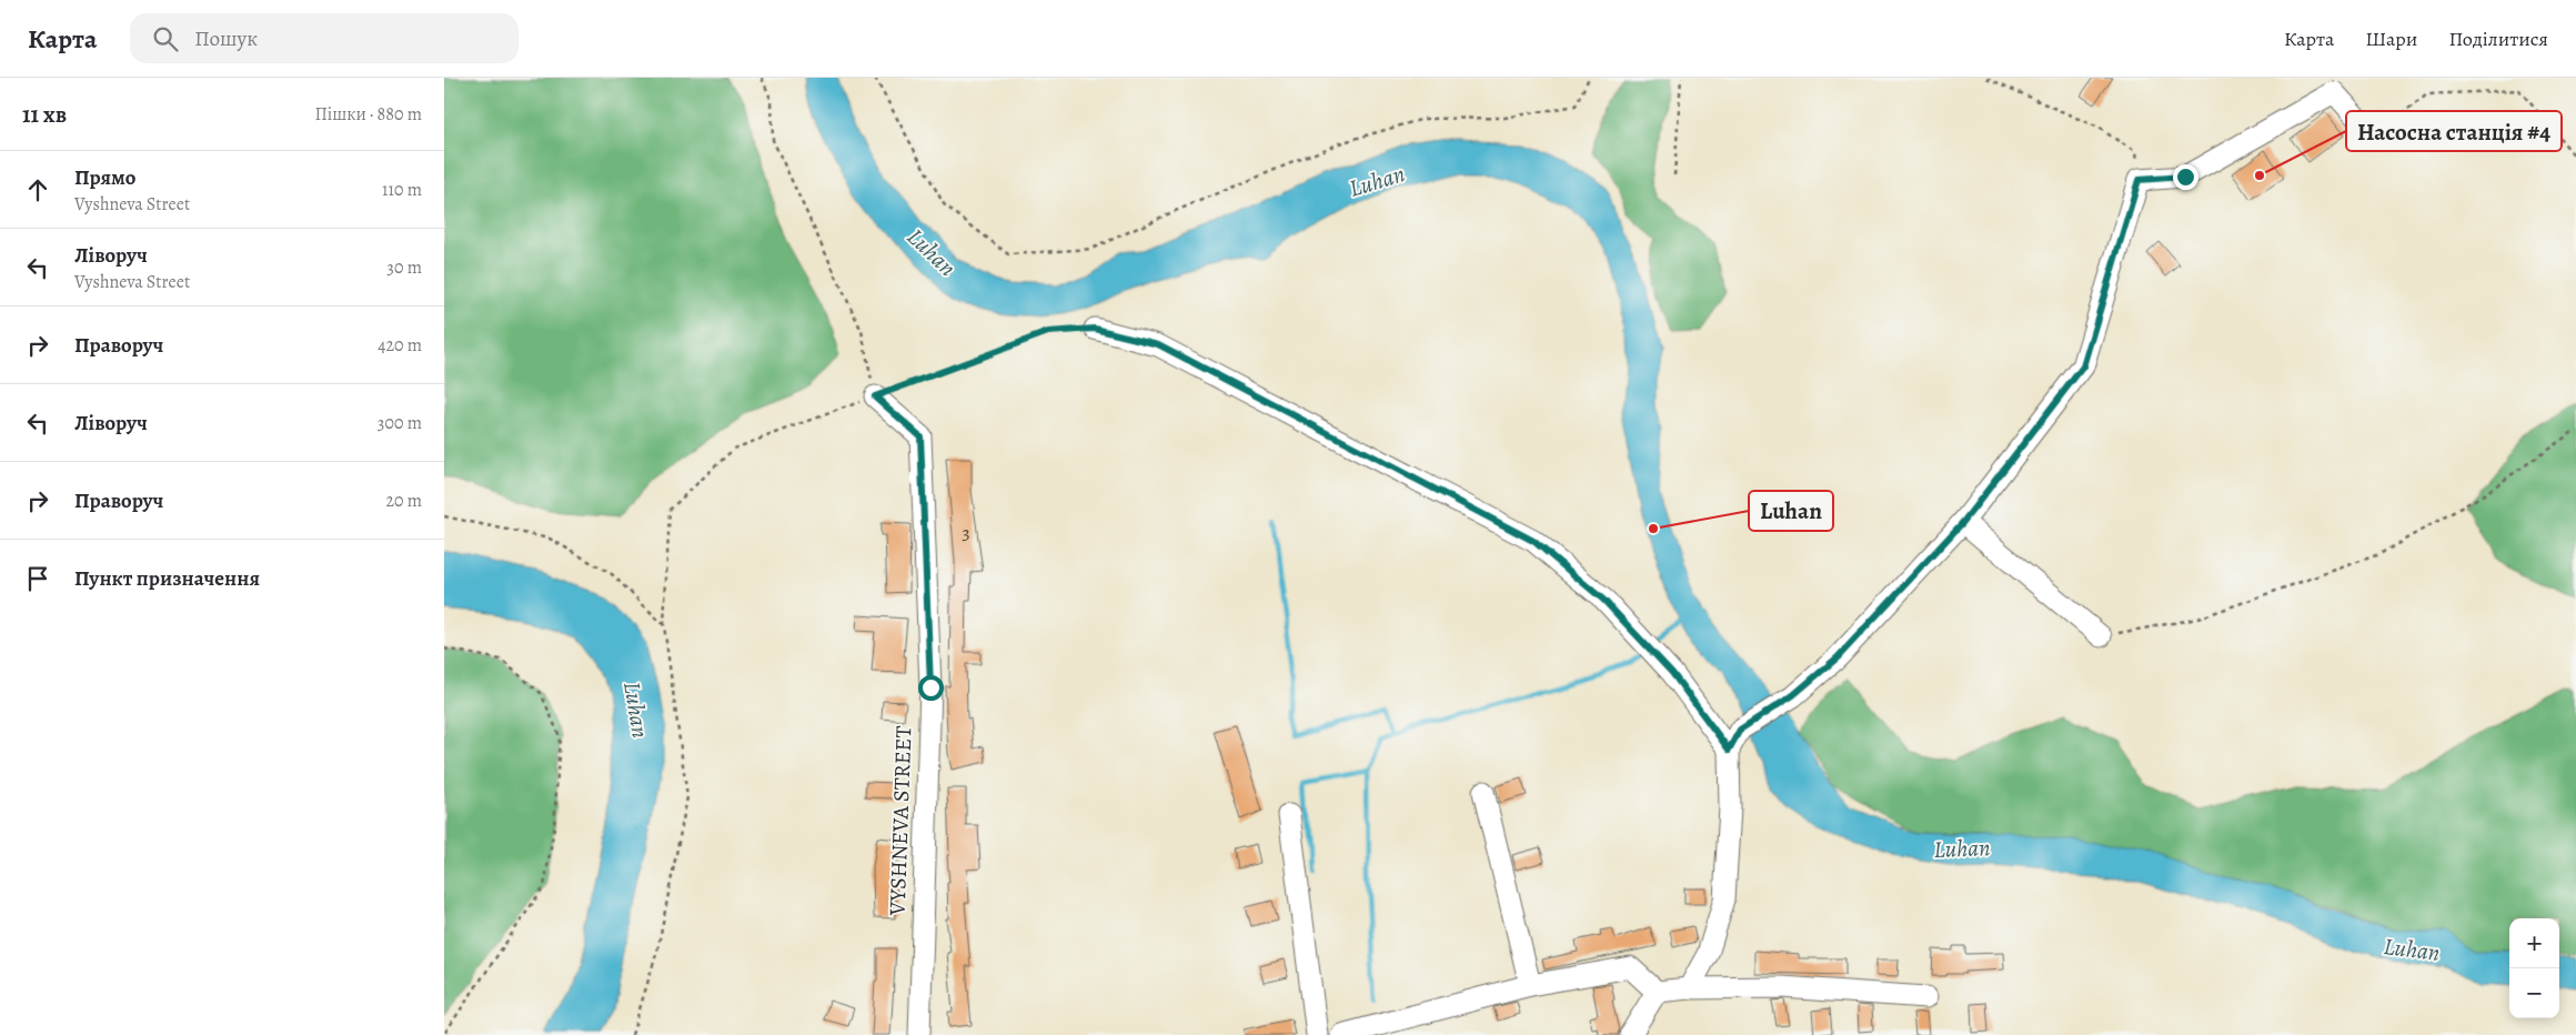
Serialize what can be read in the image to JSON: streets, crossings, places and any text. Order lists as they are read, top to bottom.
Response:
{
  "streets": {
    "street": ["VYSHNEVA STREET"]
  },
  "water": ["Luhan"],
  "places": ["Насосна станція #4", "Luhan"],
  "house_numbers": ["3"],
  "page": {
    "header": "Карта",
    "search": "Пошук",
    "nav": ["Карта", "Шари", "Поділитися"],
    "heading": ["11 хв", "Пішки · 880 m"],
    "list": [
      ["Прямо", "Vyshneva Street", "110 m"],
      ["Ліворуч", "Vyshneva Street", "30 m"],
      ["Праворуч", "420 m"],
      ["Ліворуч", "300 m"],
      ["Праворуч", "20 m"],
      "Пункт призначення"
    ],
    "map_buttons": ["+", "−"]
  }
}
